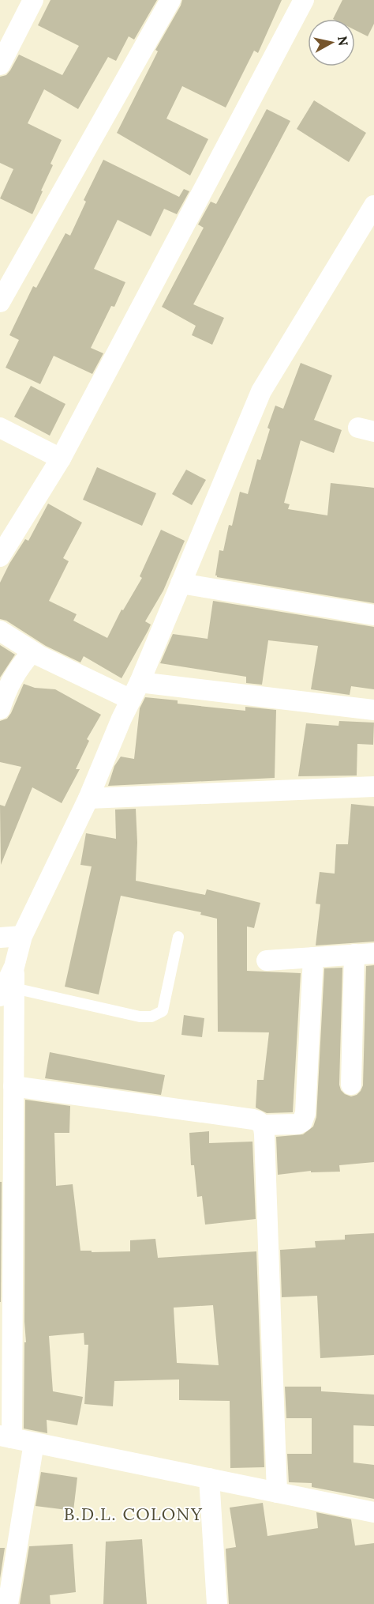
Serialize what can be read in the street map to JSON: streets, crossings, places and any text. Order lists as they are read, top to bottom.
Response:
{
  "districts": ["B.D.L. COLONY"],
  "north": "right"
}
